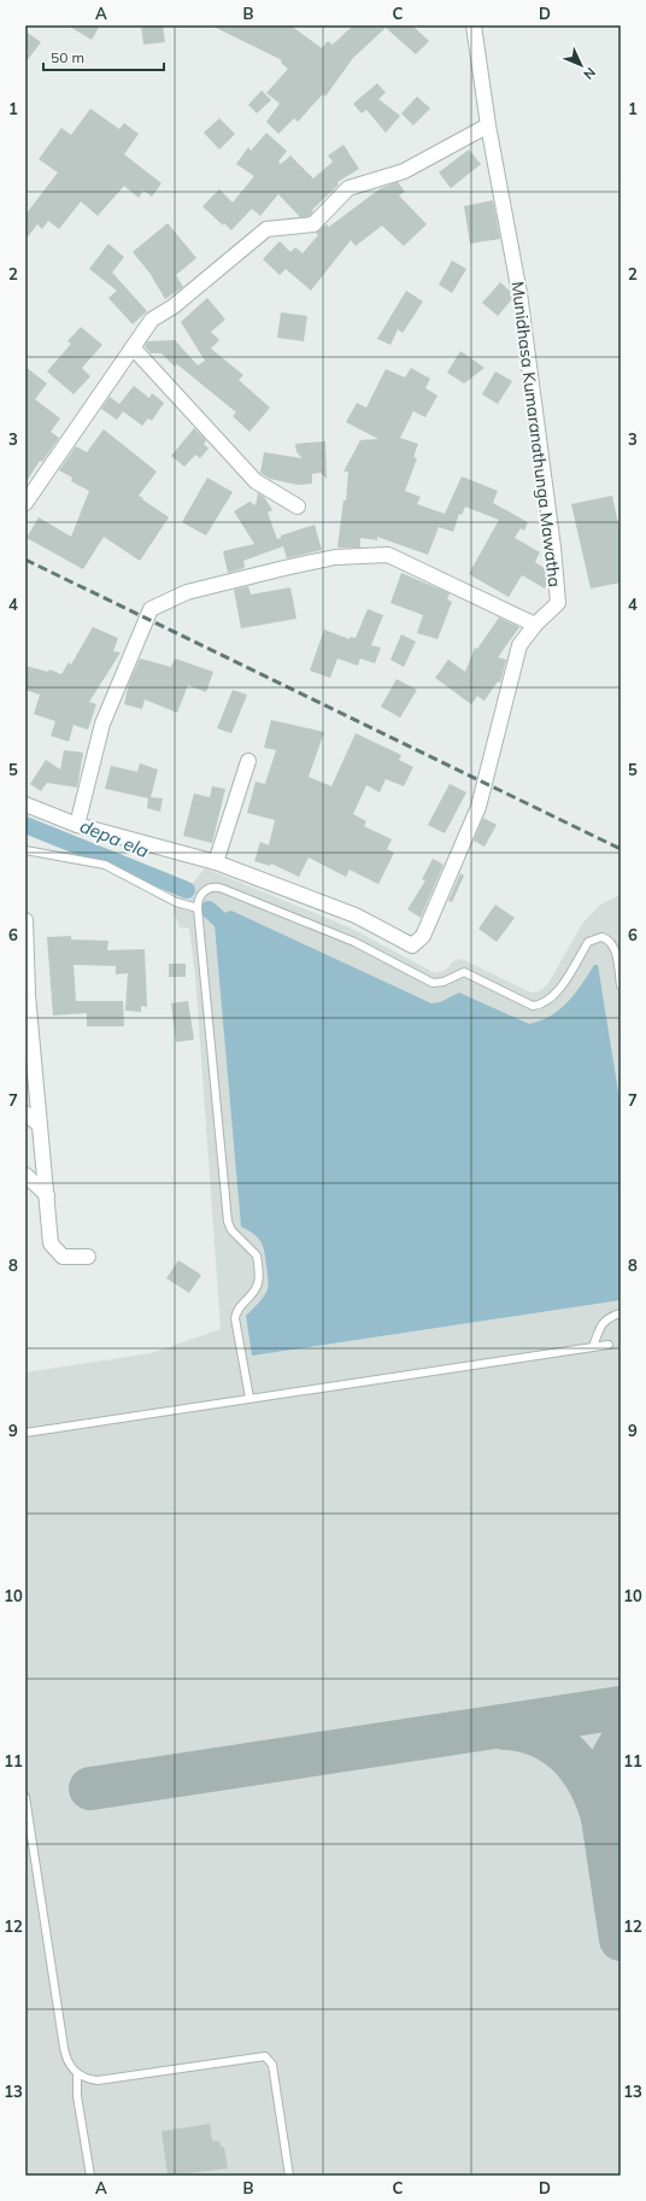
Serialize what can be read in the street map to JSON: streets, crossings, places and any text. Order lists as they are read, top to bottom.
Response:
{
  "streets": {
    "street": ["Munidhasa Kumaranathunga Mawatha"]
  },
  "water": ["depa ela"],
  "scale_bar": "50 m",
  "north": "bottom right",
  "grid": {
    "columns": [
      "A",
      "B",
      "C",
      "D"
    ],
    "rows": [
      "1",
      "2",
      "3",
      "4",
      "5",
      "6",
      "7",
      "8",
      "9",
      "10",
      "11",
      "12",
      "13"
    ]
  }
}
